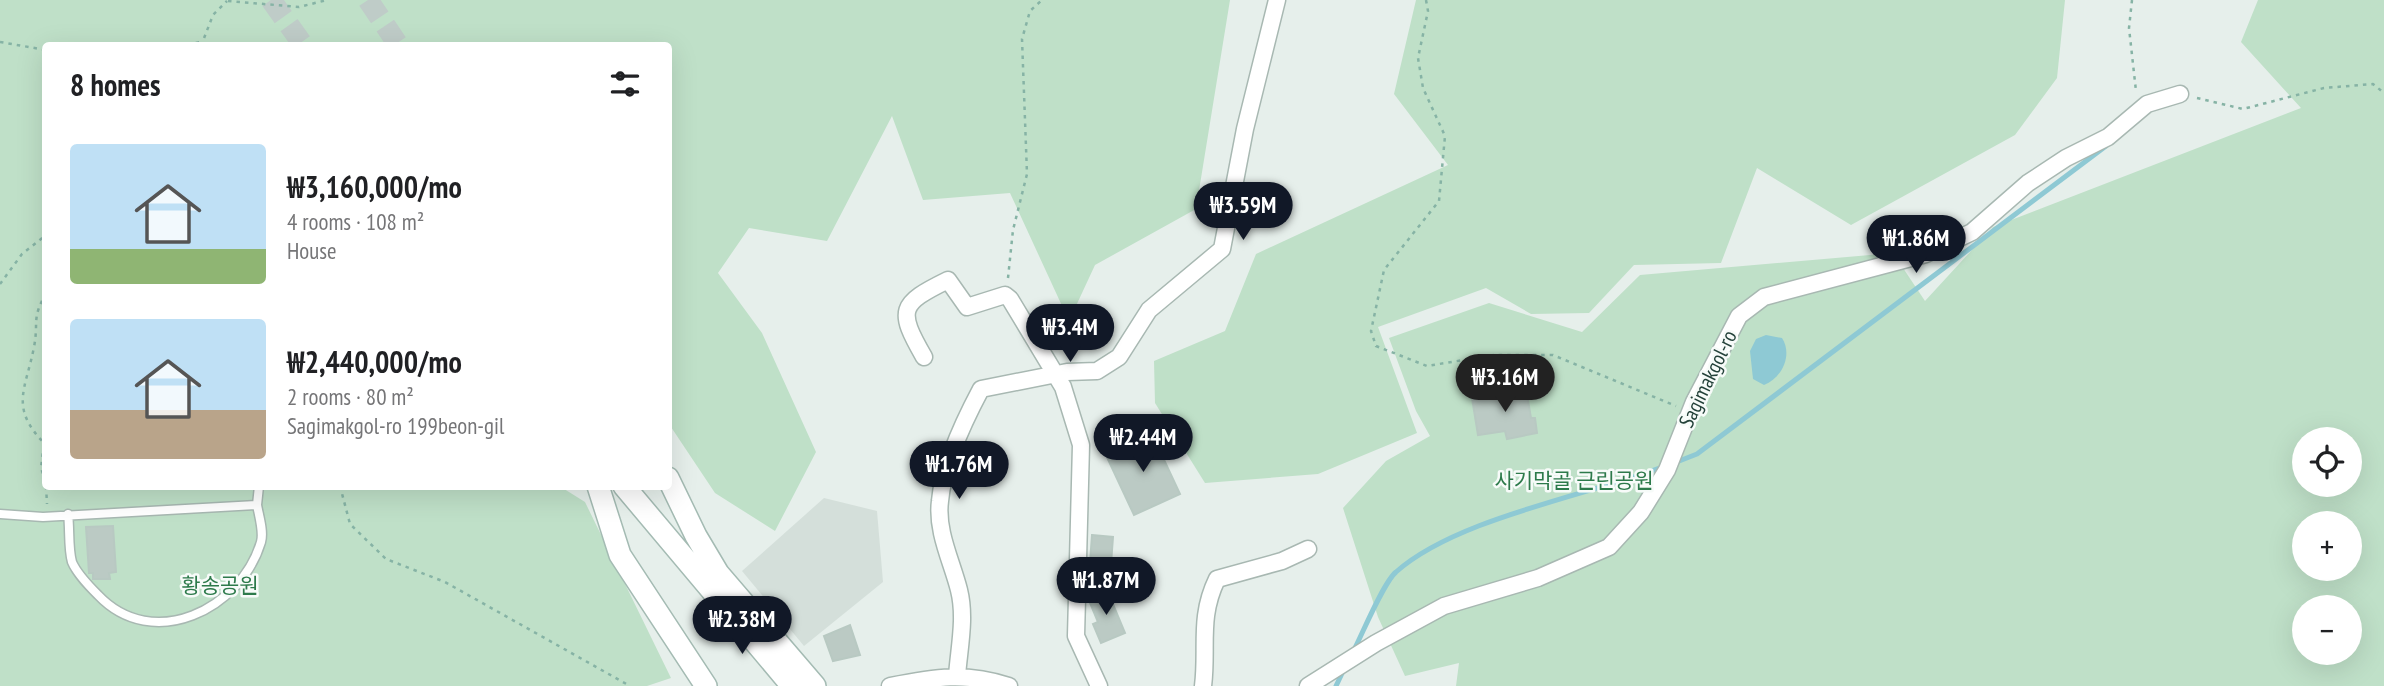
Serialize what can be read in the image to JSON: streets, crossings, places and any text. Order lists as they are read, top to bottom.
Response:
{
  "streets": {
    "street": ["Sagimakgol-ro"]
  },
  "parks": ["사기막골 근린공원", "황송공원"],
  "page": {
    "heading": "8 homes",
    "list": [
      {
        "name": "₩3,160,000/mo",
        "note": "4 rooms · 108 m² · House"
      },
      {
        "name": "₩2,440,000/mo",
        "note": "2 rooms · 80 m² · Sagimakgol-ro 199beon-gil"
      }
    ],
    "price": [
      "₩3.59M",
      "₩1.86M",
      "₩3.4M",
      "₩3.16M",
      "₩2.44M",
      "₩1.76M",
      "₩1.87M",
      "₩2.38M"
    ],
    "map_buttons": ["+", "−"]
  }
}
